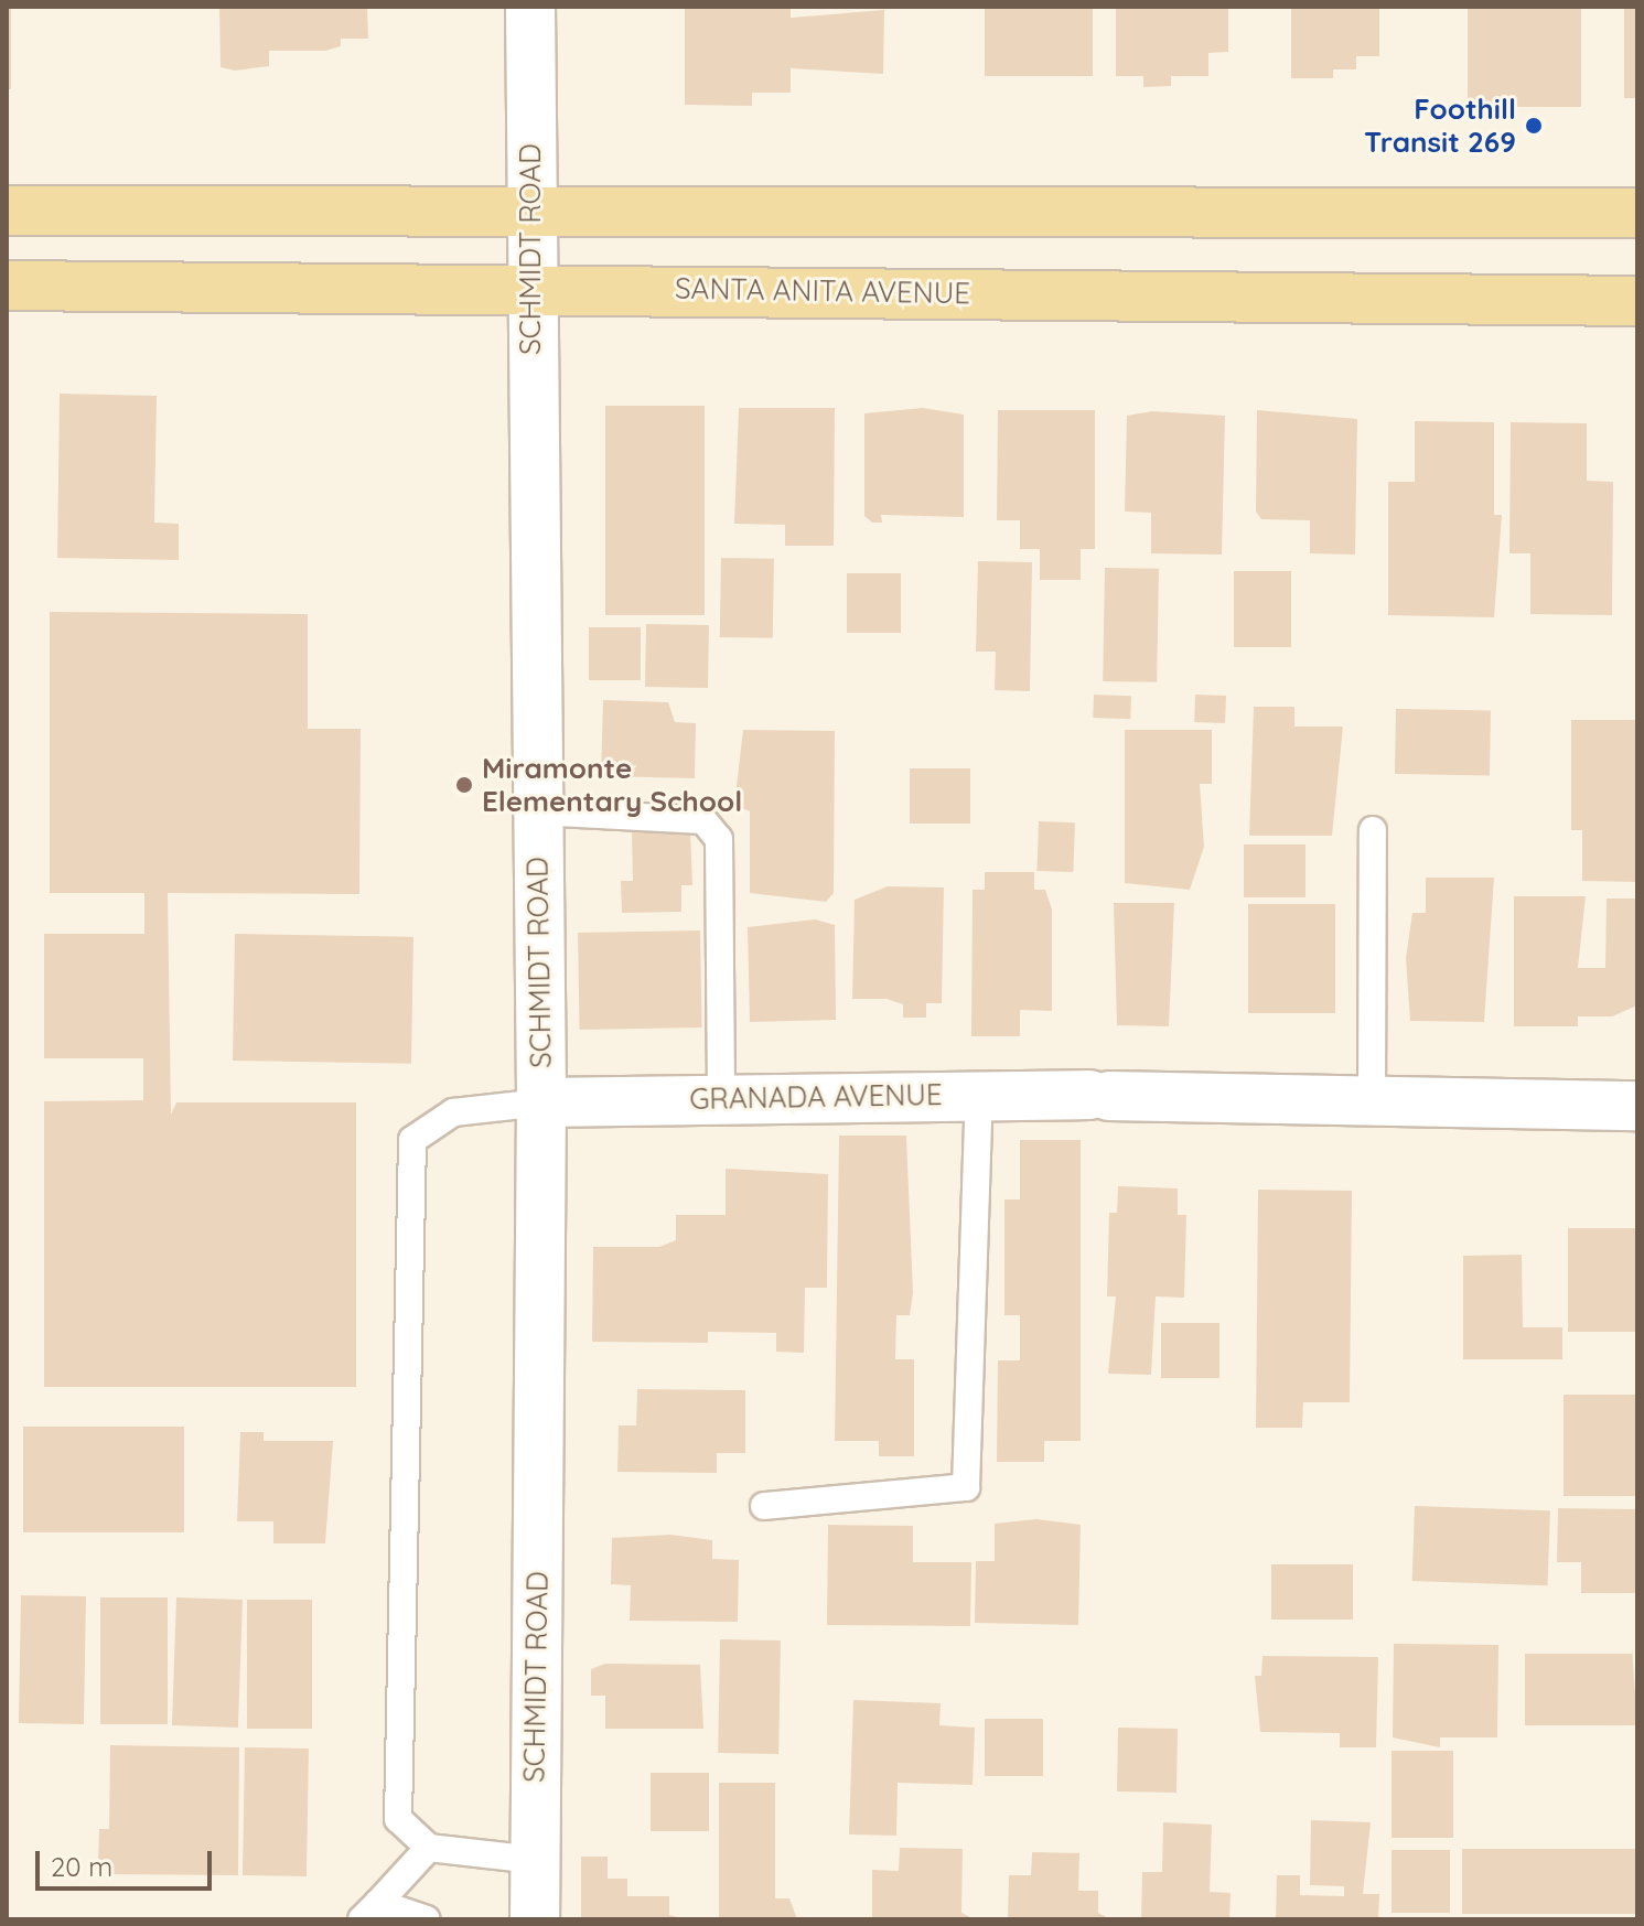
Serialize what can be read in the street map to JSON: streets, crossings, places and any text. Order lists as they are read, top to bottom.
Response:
{
  "streets": {
    "main road": ["SANTA ANITA AVENUE"],
    "street": ["SCHMIDT ROAD", "GRANADA AVENUE"]
  },
  "crossings": [
    ["SCHMIDT ROAD", "SANTA ANITA AVENUE"],
    ["SCHMIDT ROAD", "GRANADA AVENUE"]
  ],
  "places": ["Foothill Transit 269", "Miramonte Elementary School"],
  "scale_bar": "20 m"
}
